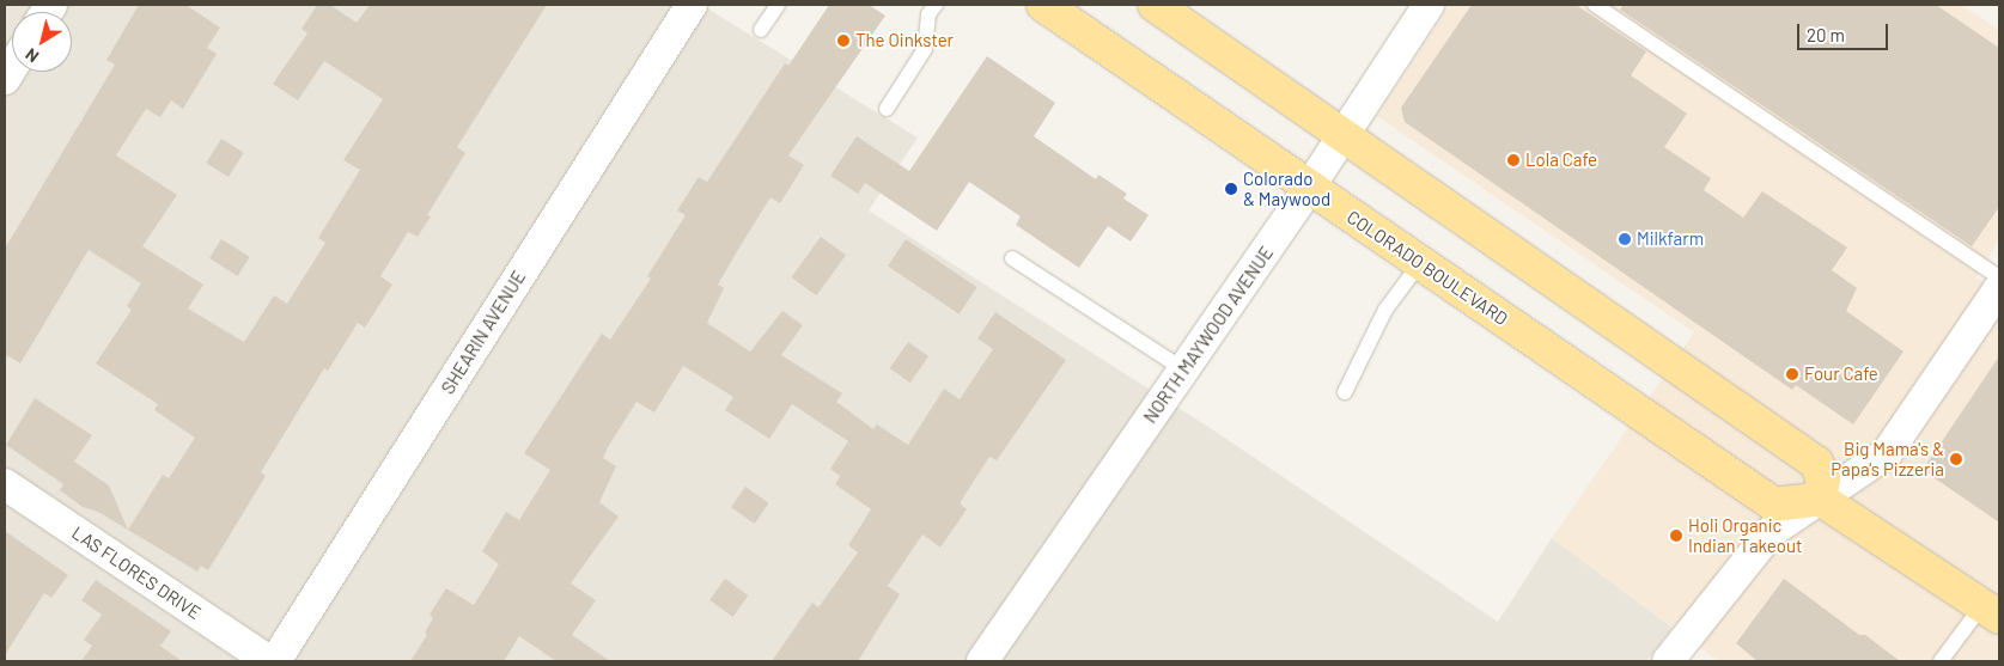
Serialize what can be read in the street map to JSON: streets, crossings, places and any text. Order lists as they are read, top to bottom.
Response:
{
  "streets": {
    "main road": ["COLORADO BOULEVARD"],
    "street": ["SHEARIN AVENUE", "NORTH MAYWOOD AVENUE", "LAS FLORES DRIVE"]
  },
  "crossings": [
    ["COLORADO BOULEVARD", "NORTH MAYWOOD AVENUE"]
  ],
  "places": [
    "The Oinkster",
    "Lola Cafe",
    "Colorado & Maywood",
    "Milkfarm",
    "Four Cafe",
    "Big Mama's & Papa's Pizzeria",
    "Holi Organic Indian Takeout"
  ],
  "scale_bar": "20 m",
  "north": "bottom left"
}
